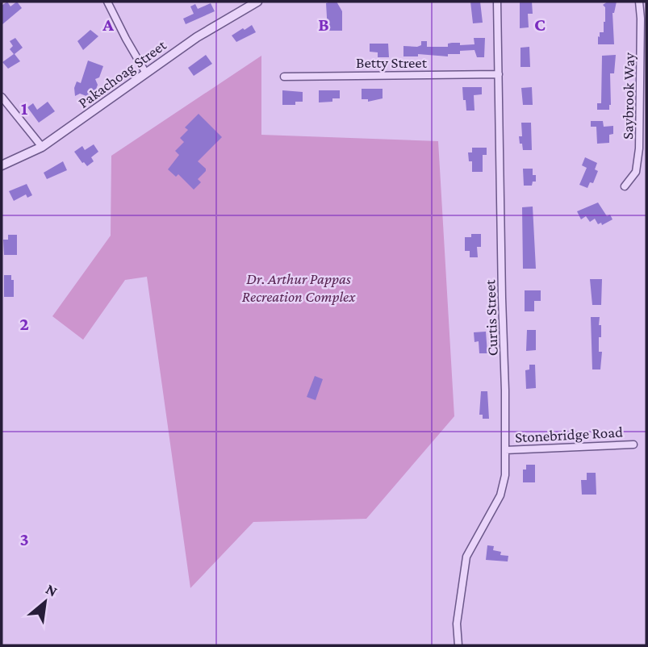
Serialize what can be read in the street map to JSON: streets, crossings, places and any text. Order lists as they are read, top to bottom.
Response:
{
  "streets": {
    "street": [
      "Betty Street",
      "Pakachoag Street",
      "Saybrook Way",
      "Curtis Street",
      "Stonebridge Road"
    ]
  },
  "crossings": [
    ["Betty Street", "Curtis Street"],
    ["Curtis Street", "Stonebridge Road"]
  ],
  "parks": ["Dr. Arthur Pappas Recreation Complex"],
  "north": "top right",
  "grid": {
    "columns": ["A", "B", "C"],
    "rows": ["1", "2", "3"]
  }
}
